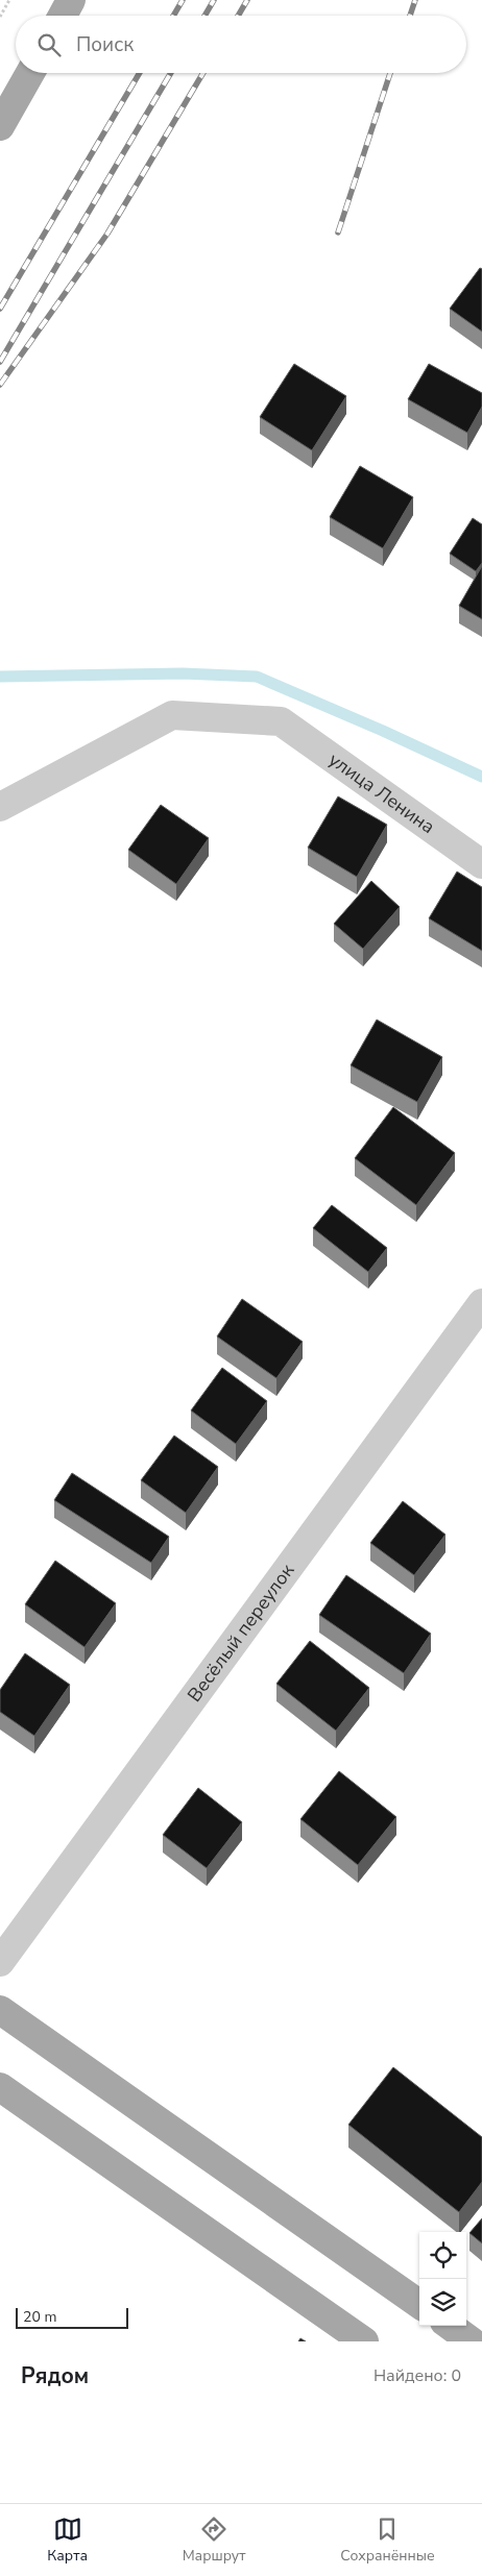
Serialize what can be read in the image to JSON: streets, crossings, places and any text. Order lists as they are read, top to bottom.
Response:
{
  "streets": {
    "street": ["улица Ленина", "Весёлый переулок"]
  },
  "scale_bar": "20 m",
  "page": {
    "search": "Поиск",
    "scale": "20 m",
    "heading": ["Рядом", "Найдено: 0"],
    "nav": ["Карта", "Маршрут", "Сохранённые"]
  }
}
